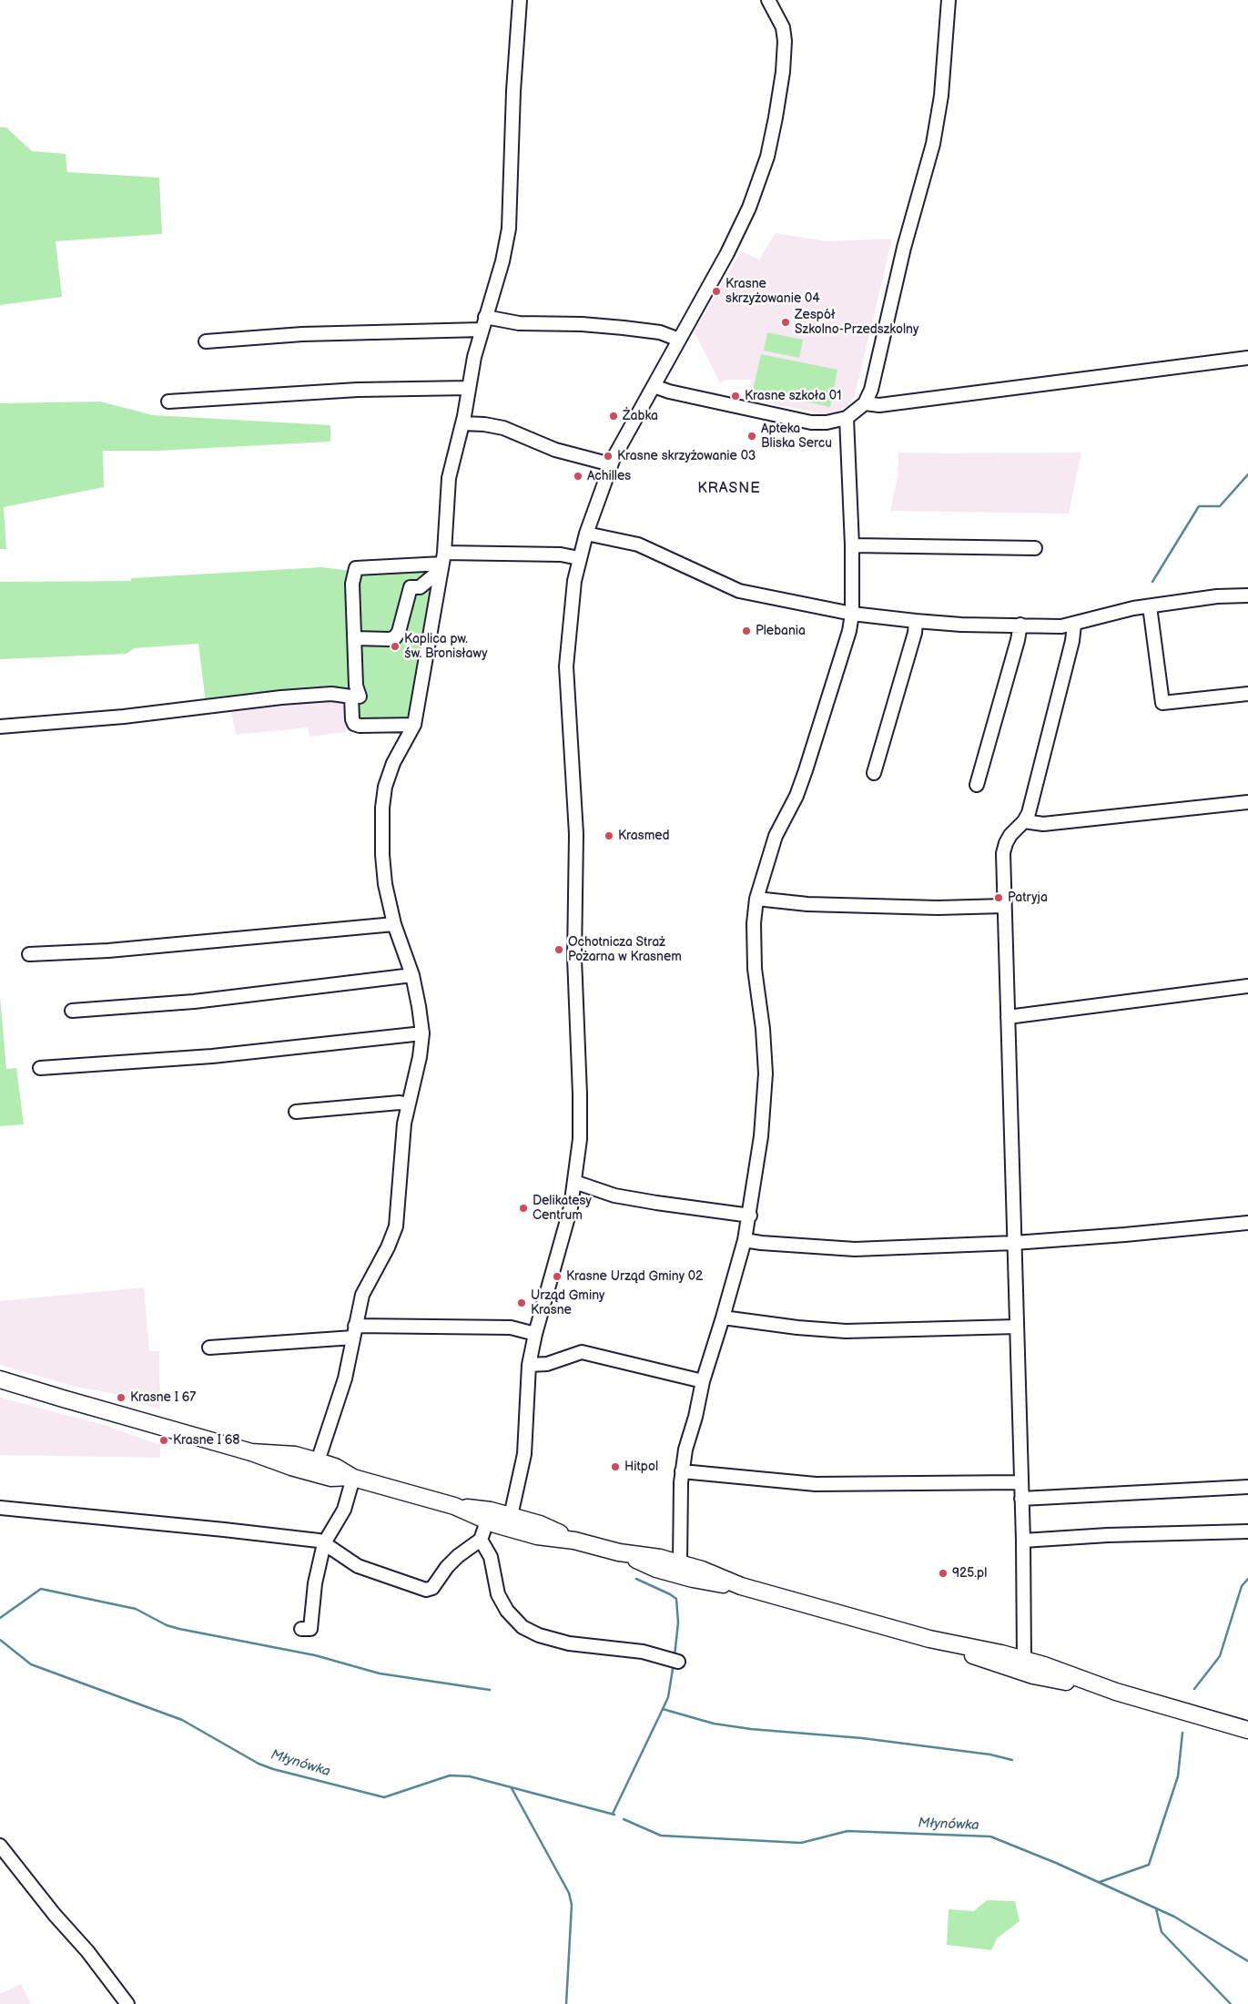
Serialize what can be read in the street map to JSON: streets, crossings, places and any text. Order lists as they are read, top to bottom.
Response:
{
  "districts": ["KRASNE"],
  "water": ["Młynówka"],
  "places": [
    "Krasne skrzyżowanie 04",
    "Zespół Szkolno-Przedszkolny",
    "Krasne szkoła 01",
    "Żabka",
    "Apteka Bliska Sercu",
    "Krasne skrzyżowanie 03",
    "Achilles",
    "Plebania",
    "Kaplica pw. św. Bronisławy",
    "Krasmed",
    "Patryja",
    "Ochotnicza Straż Pożarna w Krasnem",
    "Delikatesy Centrum",
    "Krasne Urząd Gminy 02",
    "Urząd Gminy Krasne",
    "Krasne I 67",
    "Krasne I 68",
    "Hitpol",
    "925.pl"
  ]
}
